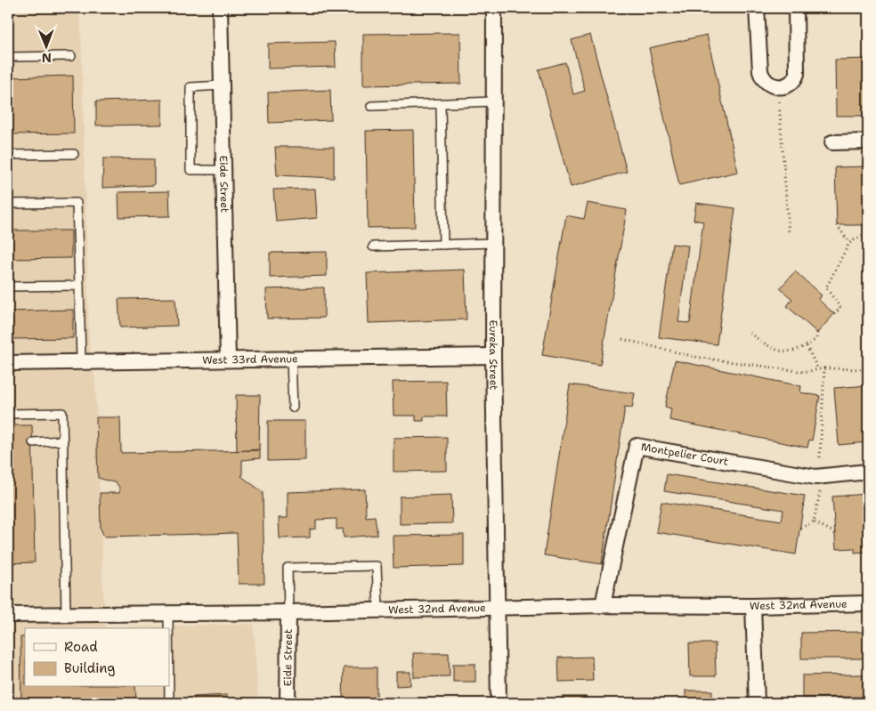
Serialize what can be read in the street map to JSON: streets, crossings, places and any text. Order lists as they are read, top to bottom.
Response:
{
  "streets": {
    "street": [
      "Eide Street",
      "Eureka Street",
      "West 33rd Avenue",
      "Montpelier Court",
      "West 32nd Avenue"
    ]
  },
  "crossings": [
    ["Eide Street", "West 33rd Avenue"],
    ["Eide Street", "West 32nd Avenue"],
    ["Eureka Street", "West 33rd Avenue"],
    ["Eureka Street", "West 32nd Avenue"],
    ["Montpelier Court", "West 32nd Avenue"]
  ],
  "legend": ["Road", "Building"],
  "north": "bottom"
}
